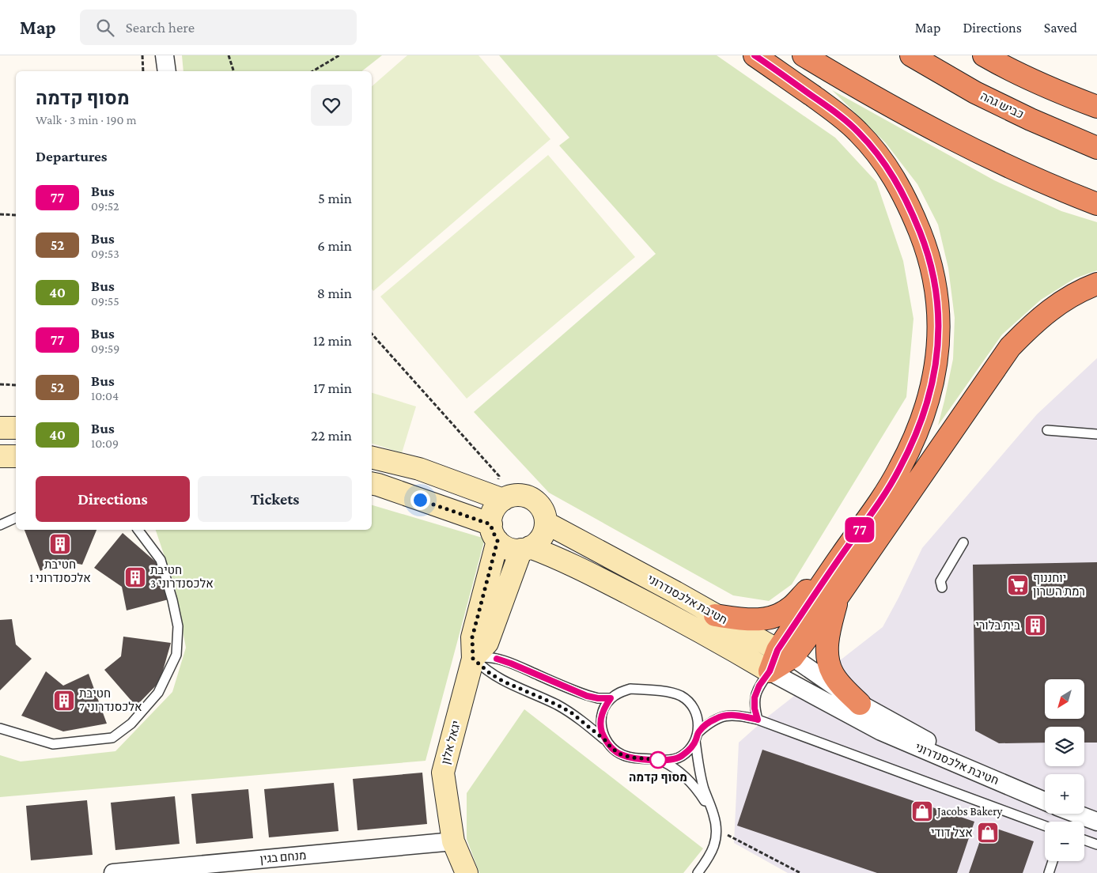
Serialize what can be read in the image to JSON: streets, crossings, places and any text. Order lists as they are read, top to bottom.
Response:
{
  "streets": {
    "highway": ["כביש גהה"],
    "street": ["חטיבת אלכסנדרוני", "יגאל אלון", "מנחם בגין"]
  },
  "crossings": [
    ["חטיבת אלכסנדרוני", "יגאל אלון"],
    ["יגאל אלון", "מנחם בגין"]
  ],
  "places": {
    "building": [
      "חטיבת אלכסנדרוני 1",
      "חטיבת אלכסנדרוני 3",
      "בית בלורי",
      "חטיבת אלכסנדרוני 7"
    ],
    "supermarket": ["יוחננוף רמת השרון"],
    "other": ["מסוף קדמה"],
    "shop": ["Jacobs Bakery", "אצל דודי"]
  },
  "lines": ["bus line 77"],
  "north": "bottom left",
  "page": {
    "header": "Map",
    "search": "Search here",
    "nav": ["Map", "Directions", "Saved"],
    "on_map": "77",
    "heading": [
      ["מסוף קדמה", "Walk · 3 min · 190 m"],
      "Departures"
    ],
    "list": [
      {
        "mark": "77",
        "name": "Bus",
        "note": "09:52",
        "value": "5 min"
      },
      {
        "mark": "52",
        "name": "Bus",
        "note": "09:53",
        "value": "6 min"
      },
      {
        "mark": "40",
        "name": "Bus",
        "note": "09:55",
        "value": "8 min"
      },
      {
        "mark": "77",
        "name": "Bus",
        "note": "09:59",
        "value": "12 min"
      },
      {
        "mark": "52",
        "name": "Bus",
        "note": "10:04",
        "value": "17 min"
      },
      {
        "mark": "40",
        "name": "Bus",
        "note": "10:09",
        "value": "22 min"
      }
    ],
    "buttons": ["Directions", "Tickets"],
    "map_buttons": ["+", "−"]
  }
}
